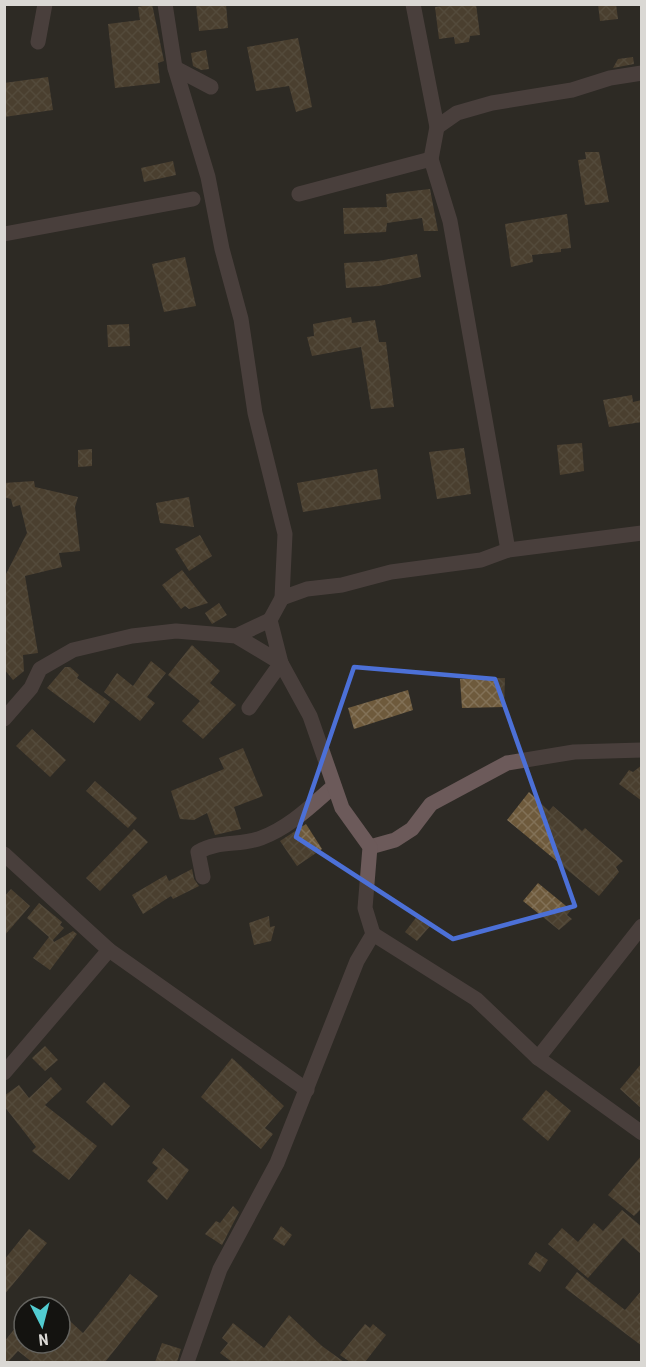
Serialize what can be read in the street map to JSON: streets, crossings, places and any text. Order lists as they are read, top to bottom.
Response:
{
  "north": "bottom"
}
